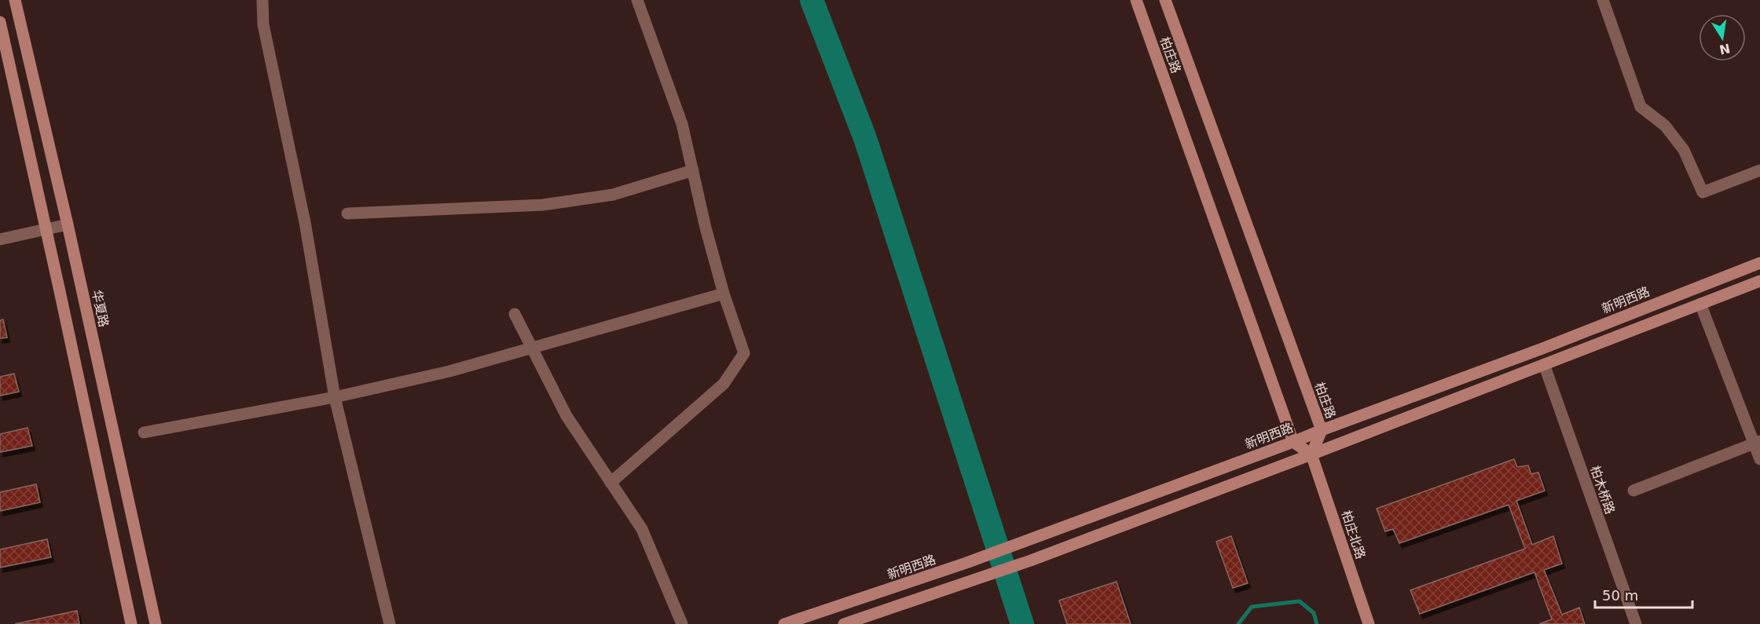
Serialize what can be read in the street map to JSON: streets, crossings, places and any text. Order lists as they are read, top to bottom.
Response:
{
  "streets": {
    "street": [
      "柏庄路",
      "新明西路",
      "华夏路",
      "柏木桥路",
      "柏庄北路"
    ]
  },
  "crossings": [
    ["柏庄路", "新明西路"],
    ["柏庄路", "柏庄北路"]
  ],
  "scale_bar": "50 m",
  "north": "bottom"
}
